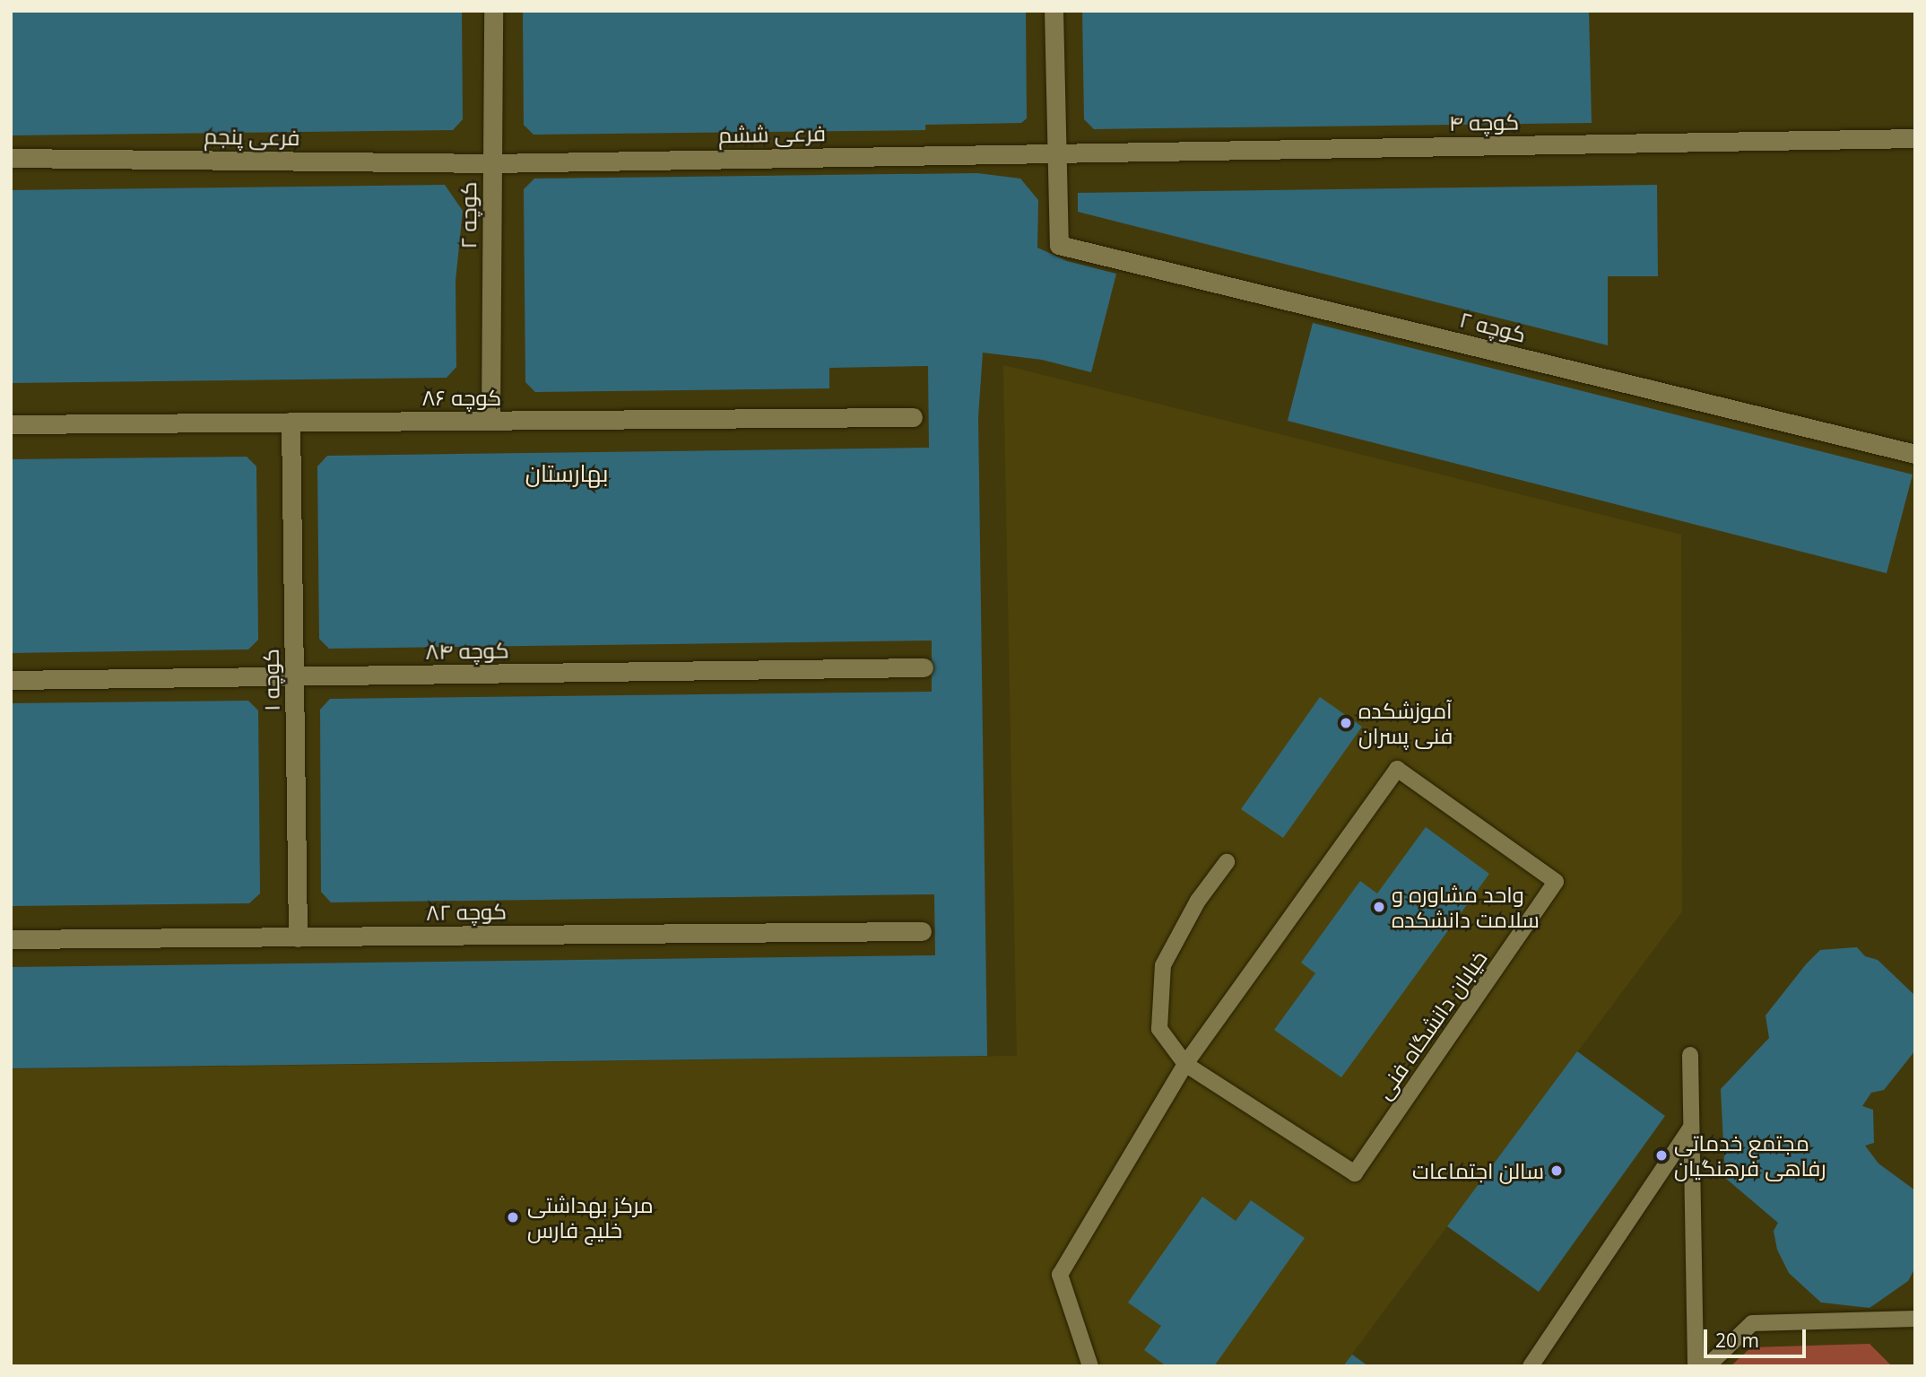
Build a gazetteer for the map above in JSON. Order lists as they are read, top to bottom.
{
  "streets": {
    "street": [
      "کوچه ۴",
      "فرعی ششم",
      "فرعی پنجم",
      "کوچه ۲",
      "کوچه ۸۶",
      "کوچه ۸۴",
      "کوچه ۱",
      "کوچه ۸۲"
    ],
    "lane": ["خیابان دانشگاه فنی"]
  },
  "crossings": [
    ["کوچه ۴", "فرعی ششم"],
    ["کوچه ۴", "کوچه ۲"],
    ["فرعی ششم", "فرعی پنجم"],
    ["فرعی ششم", "کوچه ۲"],
    ["فرعی پنجم", "کوچه ۲"],
    ["کوچه ۲", "کوچه ۸۶"],
    ["کوچه ۸۶", "کوچه ۱"],
    ["کوچه ۸۴", "کوچه ۱"],
    ["کوچه ۱", "کوچه ۸۲"]
  ],
  "districts": ["بهارستان"],
  "places": [
    "آموزشکده فنی پسران",
    "واحد مشاوره و سلامت دانشکده",
    "مجتمع خدماتی رفاهی فرهنگیان",
    "سالن اجتماعات",
    "مرکز بهداشتی خلیج فارس"
  ],
  "scale_bar": "20 m"
}
